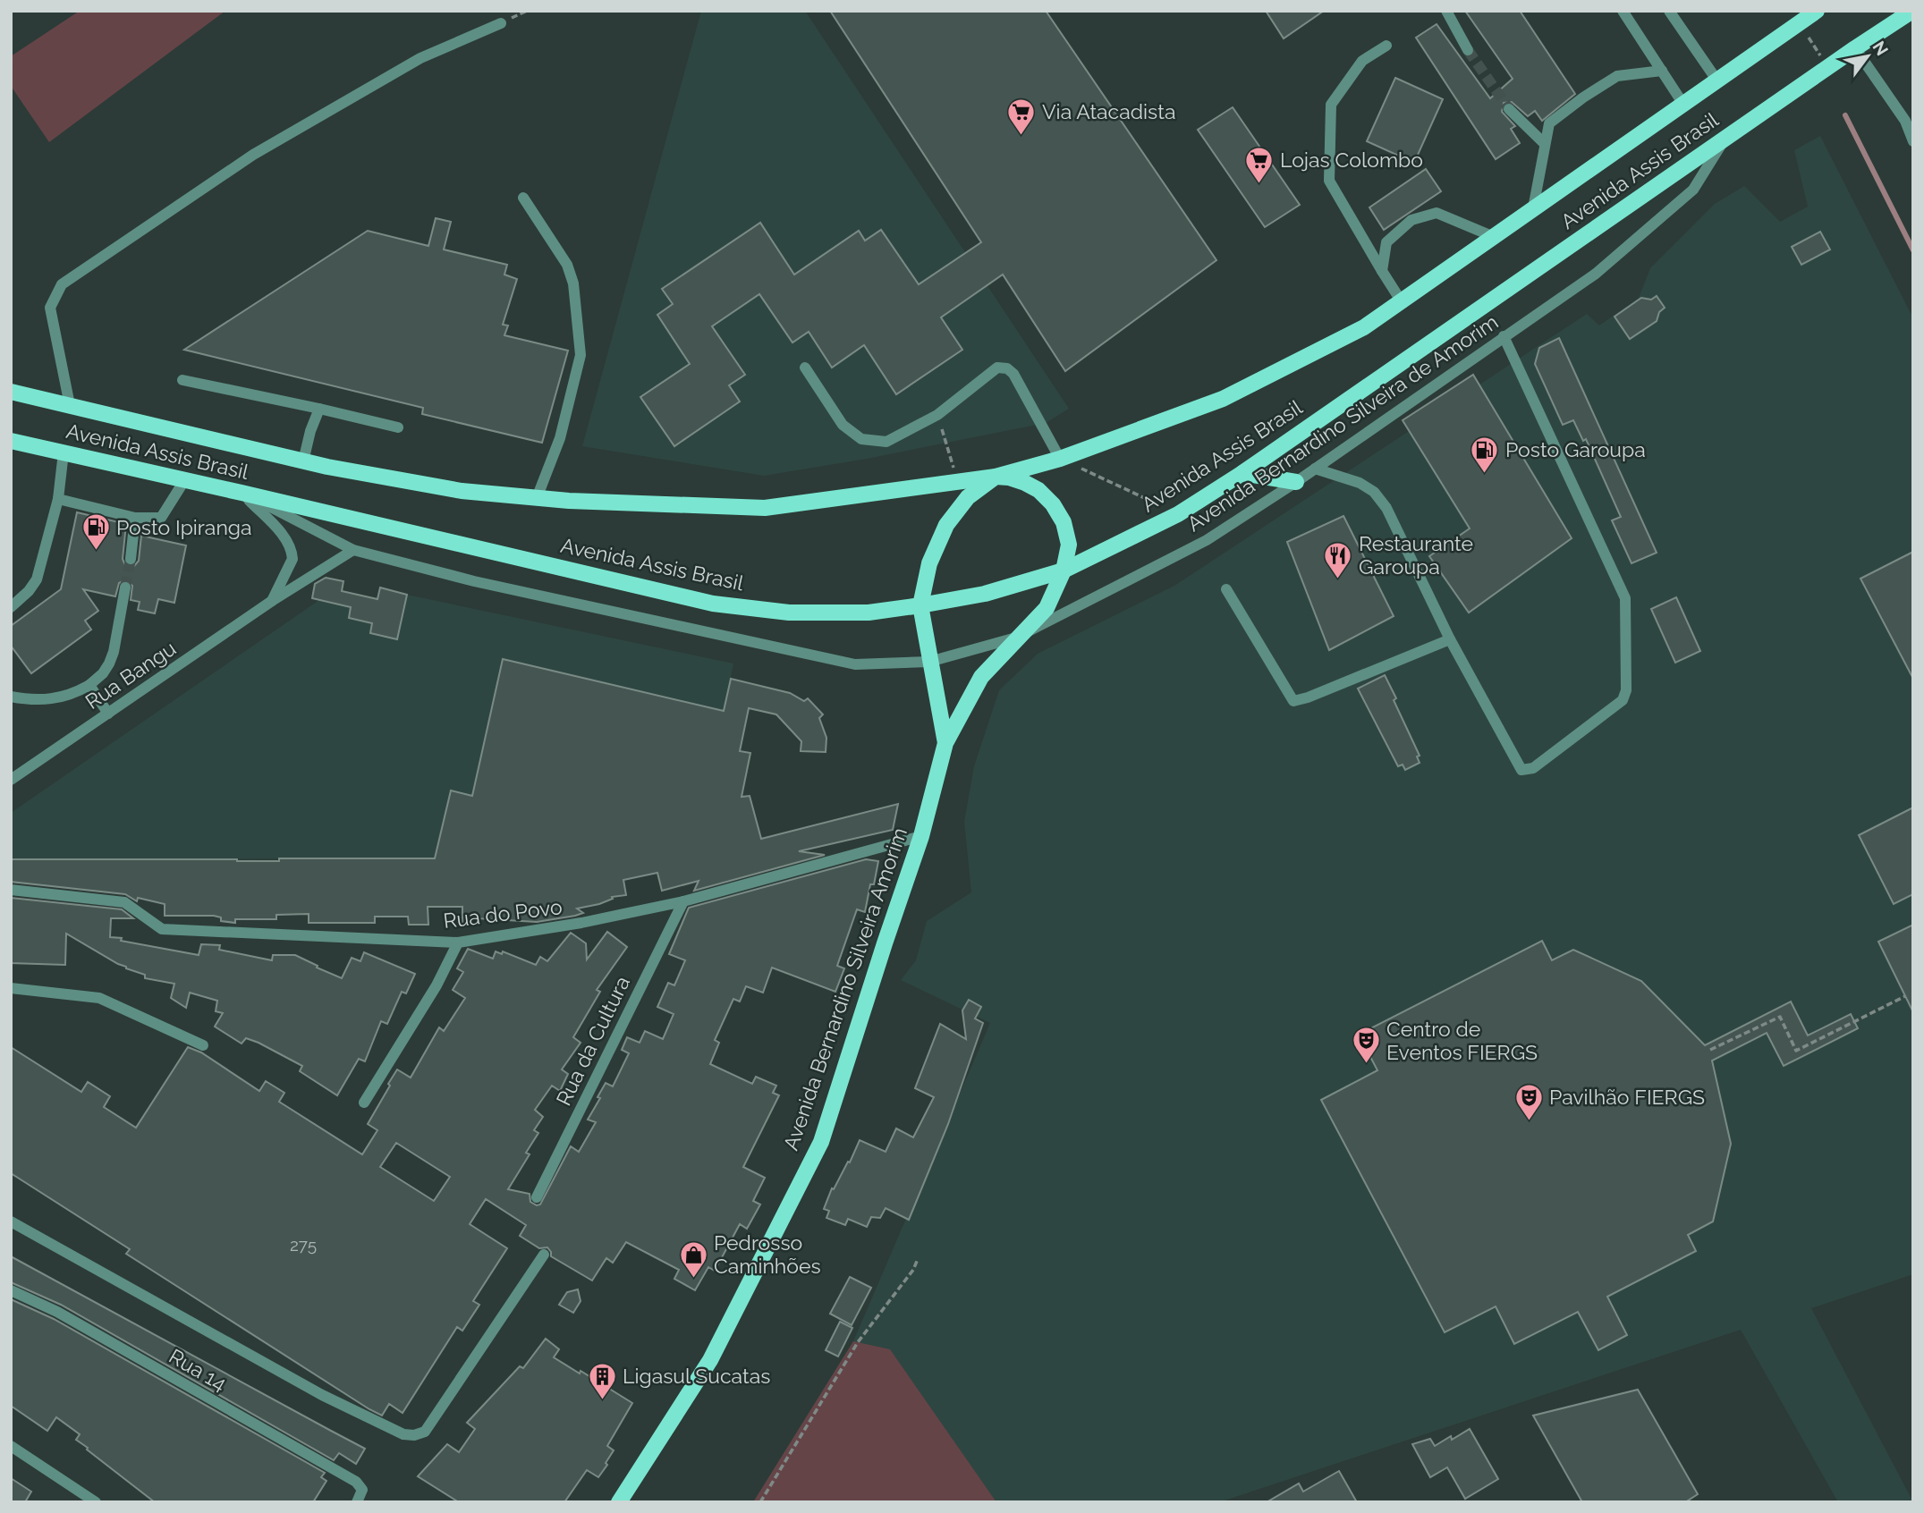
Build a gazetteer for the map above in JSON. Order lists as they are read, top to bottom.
{
  "streets": {
    "main road": ["Avenida Assis Brasil", "Avenida Bernardino Silveira Amorim"],
    "street": [
      "Avenida Bernardino Silveira de Amorim",
      "Rua Bangu",
      "Rua do Povo",
      "Rua da Cultura",
      "Rua 14"
    ]
  },
  "crossings": [
    ["Avenida Assis Brasil", "Avenida Bernardino Silveira de Amorim"],
    ["Avenida Assis Brasil", "Avenida Bernardino Silveira Amorim"],
    ["Avenida Bernardino Silveira de Amorim", "Rua Bangu"],
    ["Avenida Bernardino Silveira de Amorim", "Avenida Bernardino Silveira Amorim"],
    ["Rua do Povo", "Avenida Bernardino Silveira Amorim"],
    ["Rua do Povo", "Rua da Cultura"]
  ],
  "places": {
    "supermarket": ["Via Atacadista", "Lojas Colombo"],
    "fuel station": ["Posto Garoupa", "Posto Ipiranga"],
    "restaurant": ["Restaurante Garoupa"],
    "theatre": ["Centro de Eventos FIERGS", "Pavilhão FIERGS"],
    "shop": ["Pedrosso Caminhões"],
    "building": ["Ligasul Sucatas"]
  },
  "house_numbers": ["275"],
  "north": "top right"
}
